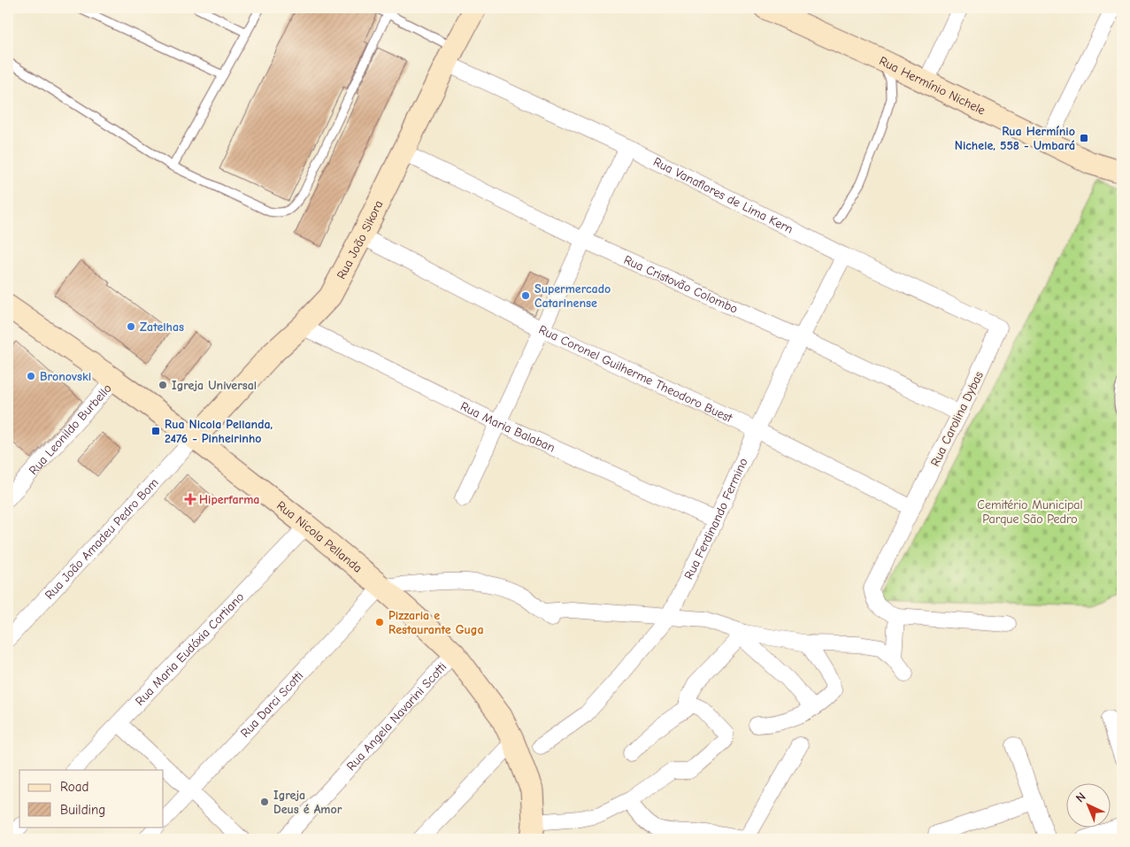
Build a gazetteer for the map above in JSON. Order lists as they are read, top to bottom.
{
  "streets": {
    "street": [
      "Rua Hermínio Nichele",
      "Rua Vanaflores de Lima Kern",
      "Rua João Sikora",
      "Rua Cristovão Colombo",
      "Rua Coronel Guilherme Theodoro Buest",
      "Rua Carolina Dybas",
      "Rua Maria Balaban",
      "Rua Leonildo Burbello",
      "Rua Ferdinando Fermino",
      "Rua Nicola Pellanda",
      "Rua João Amadeu Pedro Bom",
      "Rua Maria Eudóxia Cortiano",
      "Rua Darci Scotti",
      "Rua Angela Navarini Scotti"
    ]
  },
  "crossings": [
    ["Rua Vanaflores de Lima Kern", "Rua João Sikora"],
    ["Rua Vanaflores de Lima Kern", "Rua Carolina Dybas"],
    ["Rua Vanaflores de Lima Kern", "Rua Ferdinando Fermino"],
    ["Rua João Sikora", "Rua Cristovão Colombo"],
    ["Rua João Sikora", "Rua Coronel Guilherme Theodoro Buest"],
    ["Rua João Sikora", "Rua Maria Balaban"],
    ["Rua João Sikora", "Rua Nicola Pellanda"],
    ["Rua João Sikora", "Rua João Amadeu Pedro Bom"],
    ["Rua Cristovão Colombo", "Rua Carolina Dybas"],
    ["Rua Cristovão Colombo", "Rua Ferdinando Fermino"],
    ["Rua Coronel Guilherme Theodoro Buest", "Rua Carolina Dybas"],
    ["Rua Coronel Guilherme Theodoro Buest", "Rua Ferdinando Fermino"],
    ["Rua Maria Balaban", "Rua Ferdinando Fermino"],
    ["Rua Leonildo Burbello", "Rua Nicola Pellanda"],
    ["Rua Nicola Pellanda", "Rua João Amadeu Pedro Bom"],
    ["Rua Nicola Pellanda", "Rua Maria Eudóxia Cortiano"],
    ["Rua Nicola Pellanda", "Rua Darci Scotti"],
    ["Rua Nicola Pellanda", "Rua Angela Navarini Scotti"]
  ],
  "parks": ["Cemitério Municipal Parque São Pedro"],
  "places": {
    "transit": ["Rua Hermínio Nichele, 558 - Umbará", "Rua Nicola Pellanda, 2476 - Pinheirinho"],
    "other": [
      "Supermercado Catarinense",
      "Zatelhas",
      "Bronovski",
      "Igreja Universal",
      "Pizzaria e Restaurante Guga",
      "Igreja Deus é Amor"
    ],
    "health": ["Hiperfarma"]
  },
  "legend": ["Road", "Building"],
  "north": "top left"
}
